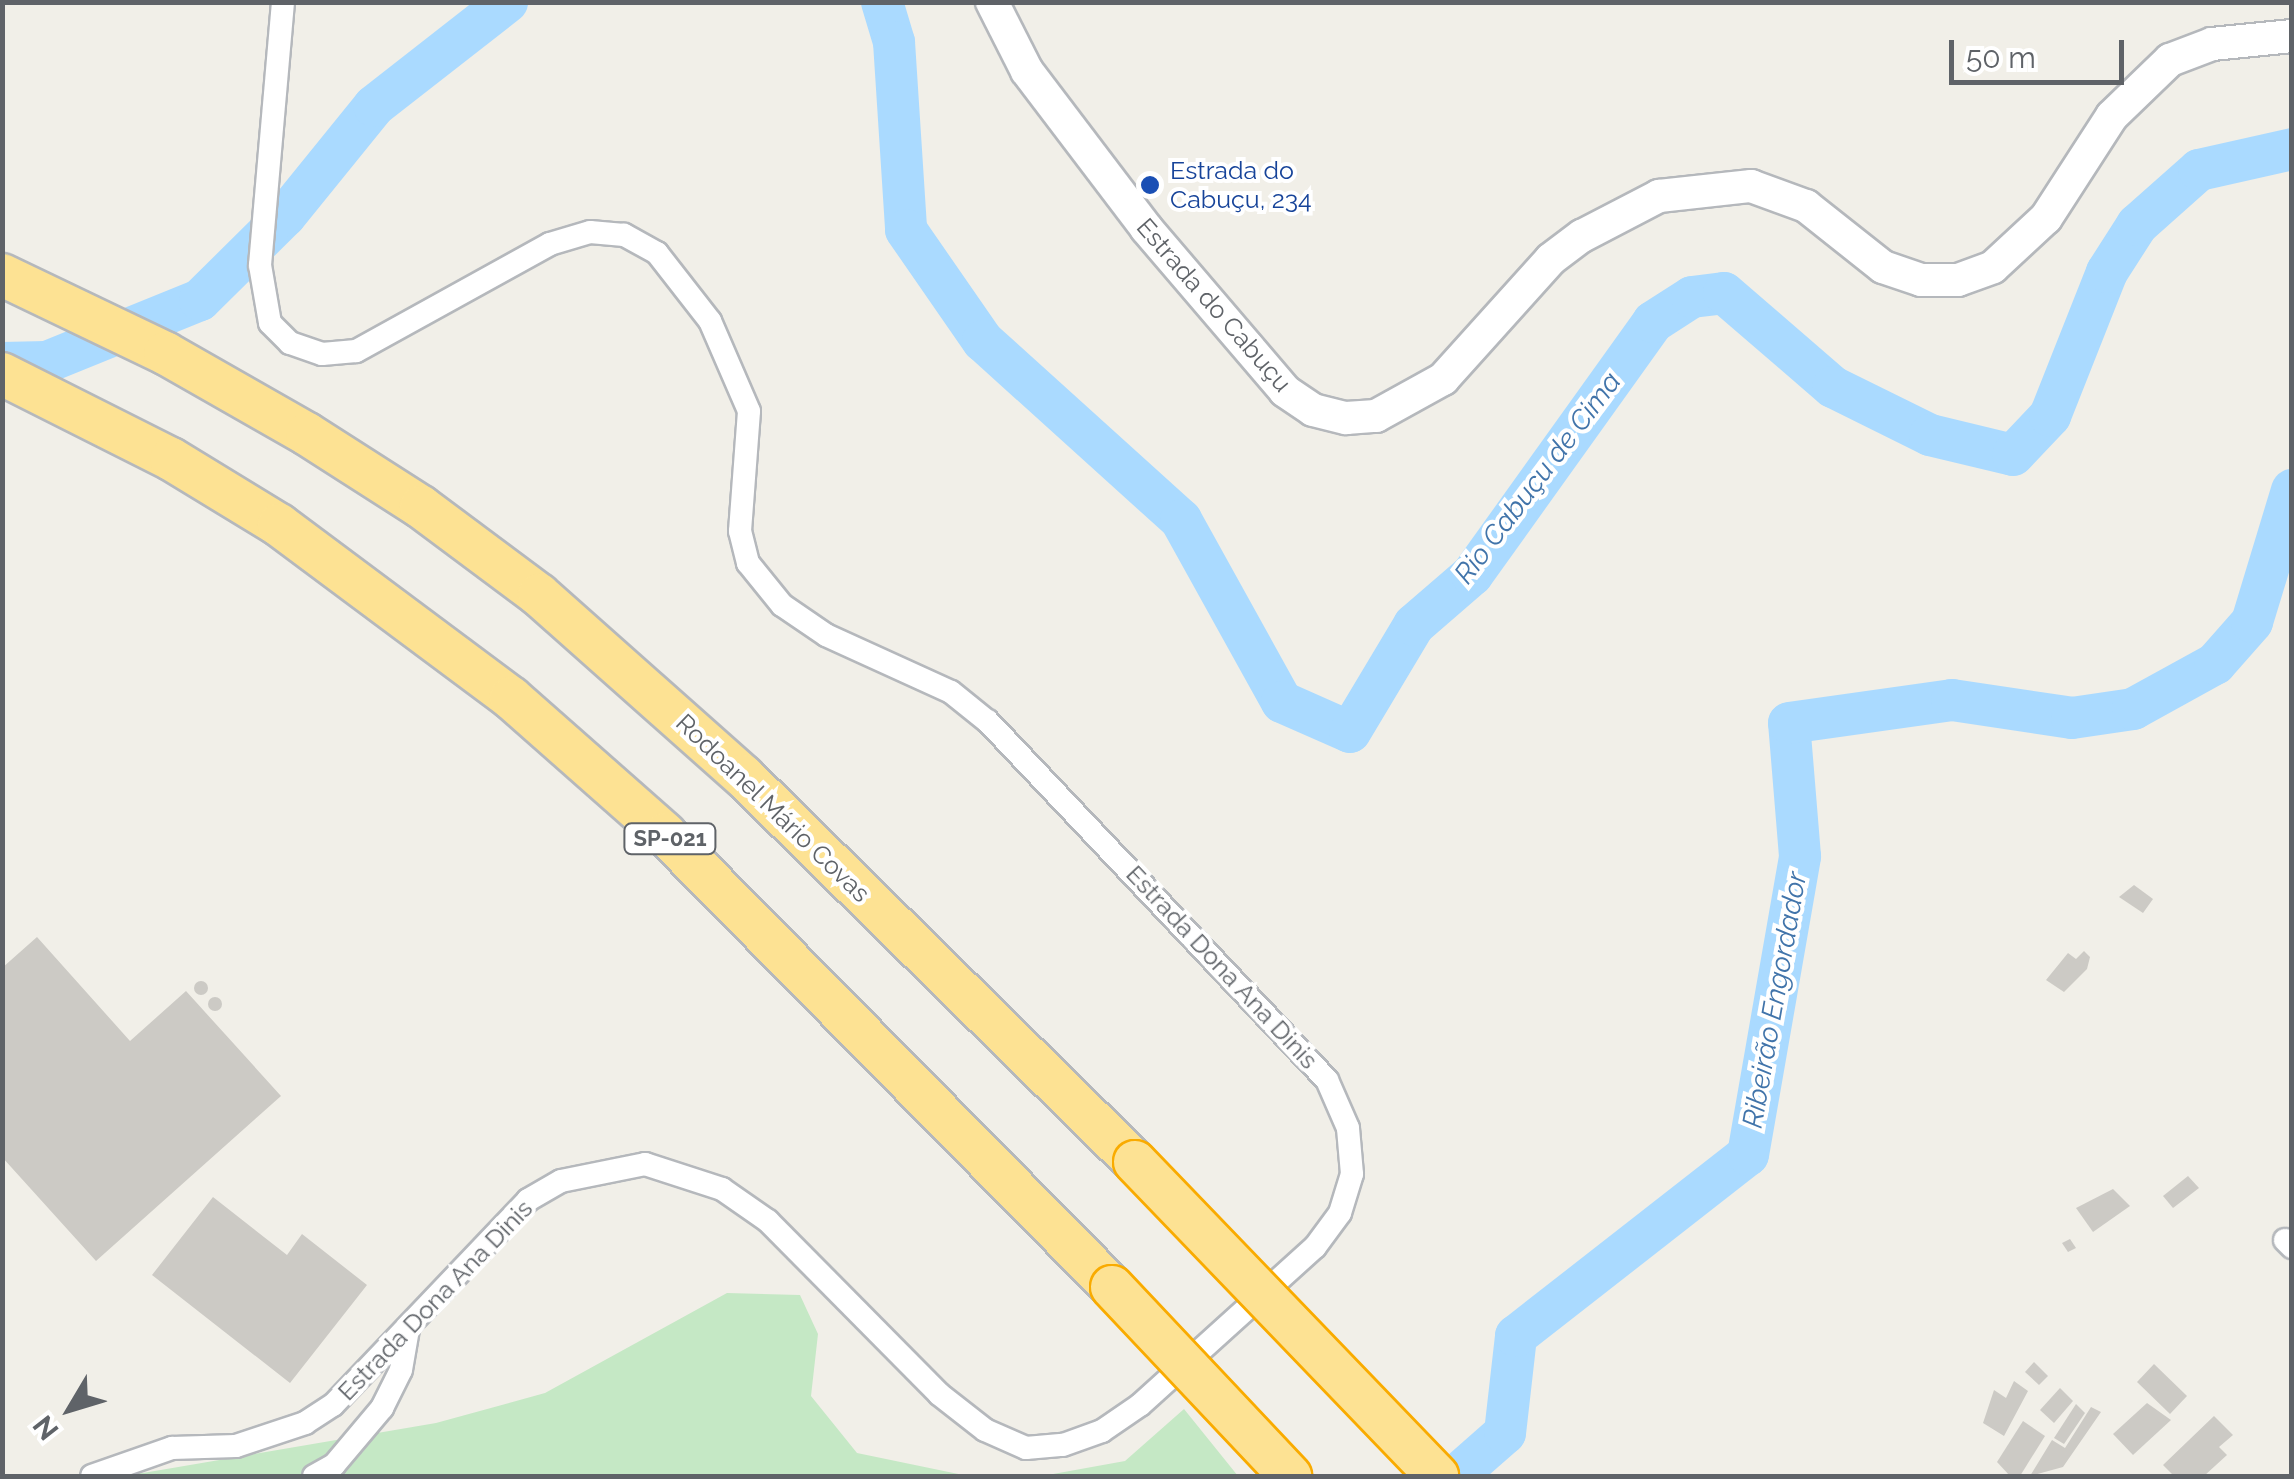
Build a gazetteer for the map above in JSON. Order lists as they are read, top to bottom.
{
  "streets": {
    "highway": ["Rodoanel Mário Covas", "SP-021"],
    "main road": ["Estrada do Cabuçu"],
    "street": ["Estrada Dona Ana Dinis"]
  },
  "water": ["Rio Cabuçu de Cima", "Ribeirão Engordador"],
  "places": ["Estrada do Cabuçu, 234"],
  "scale_bar": "50 m",
  "north": "bottom left"
}
